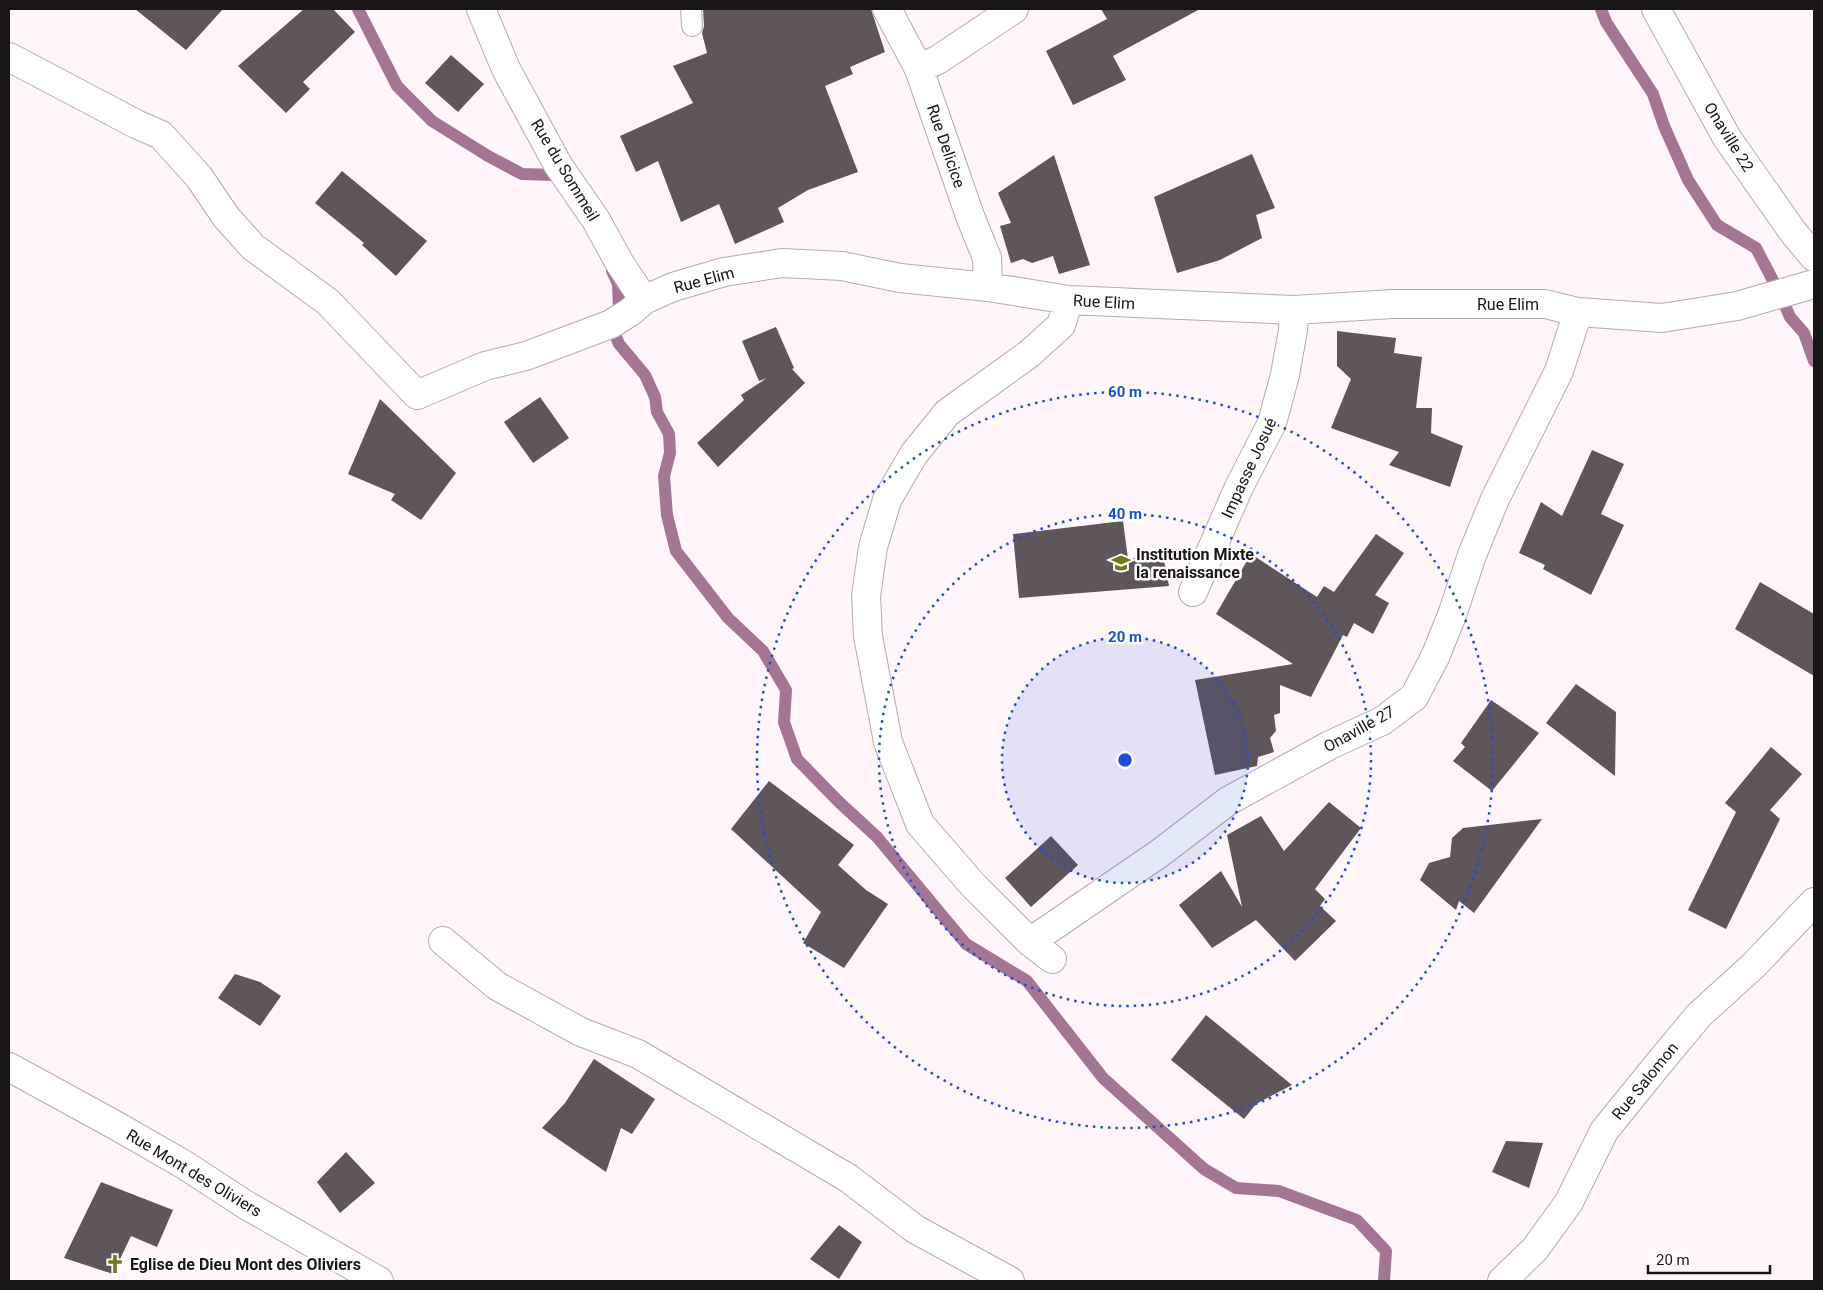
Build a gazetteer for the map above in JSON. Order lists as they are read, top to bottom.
{
  "streets": {
    "street": [
      "Onaville 22",
      "Rue Delicice",
      "Rue du Sommeil",
      "Rue Elim",
      "Impasse Josué",
      "Onaville 27",
      "Rue Salomon",
      "Rue Mont des Oliviers"
    ]
  },
  "crossings": [
    ["Rue Delicice", "Rue Elim"],
    ["Rue du Sommeil", "Rue Elim"],
    ["Rue Elim", "Impasse Josué"],
    ["Rue Elim", "Onaville 27"]
  ],
  "places": {
    "school or university": ["Institution Mixte la renaissance"],
    "church": ["Eglise de Dieu Mont des Oliviers"]
  },
  "scale_bar": "20 m",
  "rings": ["60 m", "40 m", "20 m"]
}
